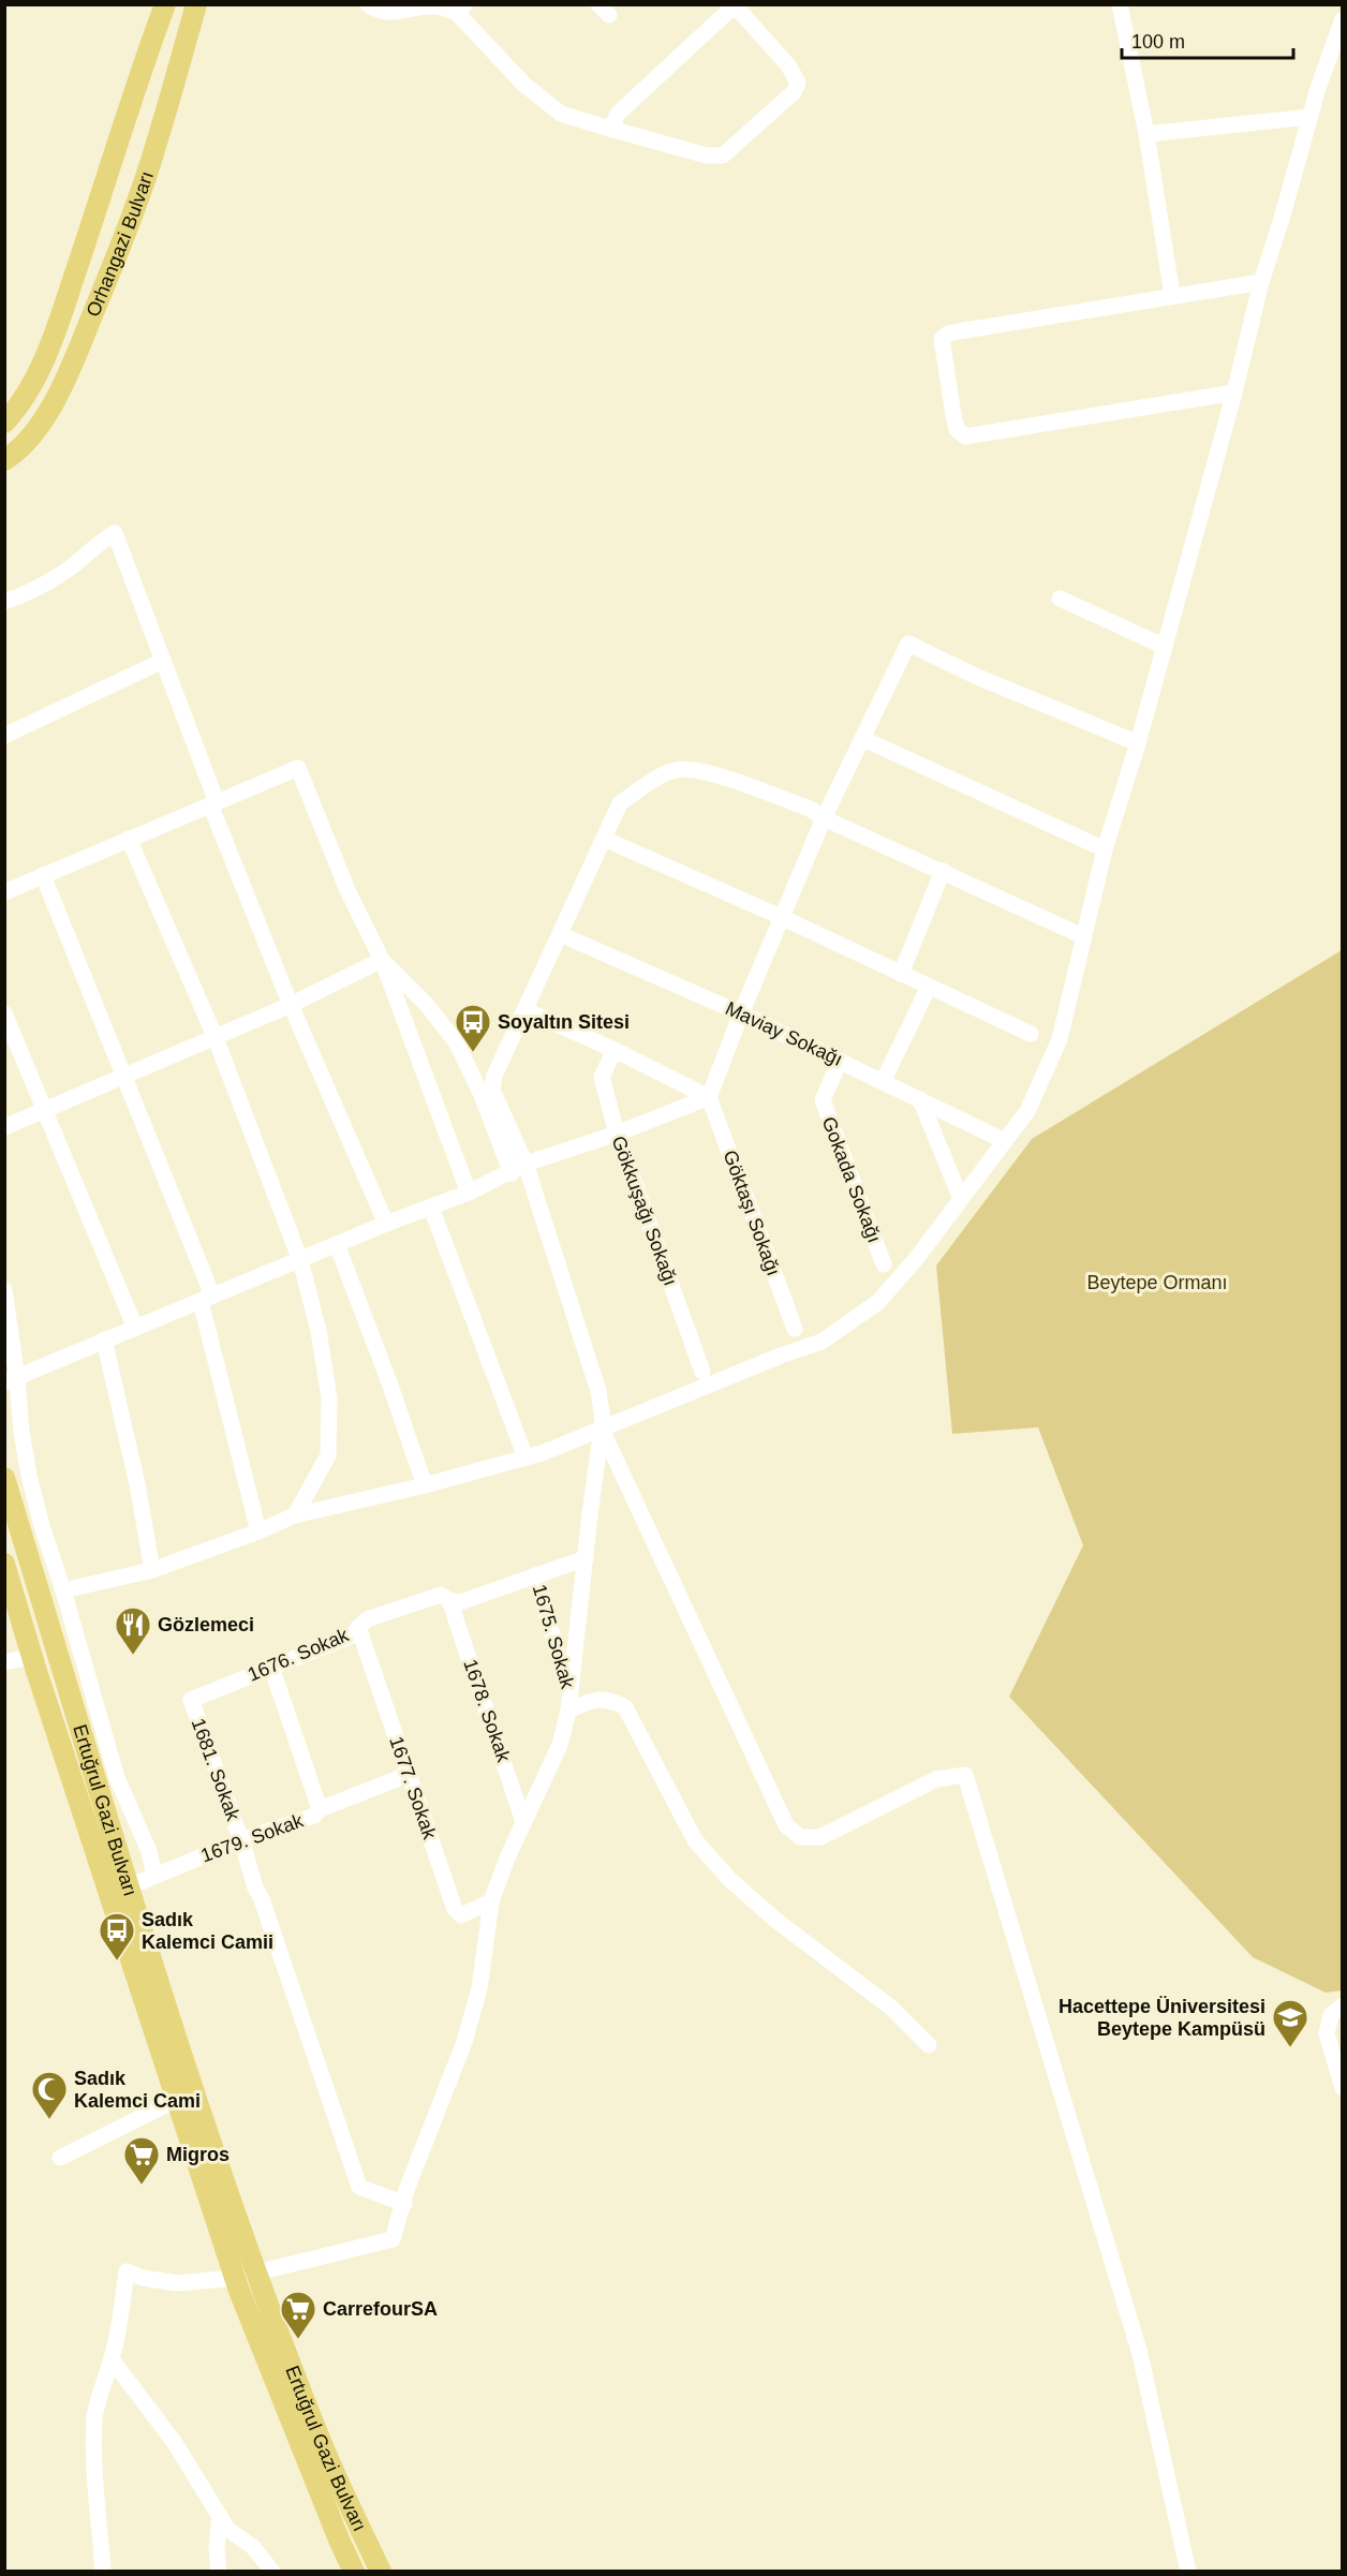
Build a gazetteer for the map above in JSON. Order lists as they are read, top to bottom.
{
  "streets": {
    "main road": ["Orhangazi Bulvarı", "Ertuğrul Gazi Bulvarı"],
    "street": [
      "Maviay Sokağı",
      "Gokada Sokağı",
      "Gökkuşağı Sokağı",
      "Göktaşı Sokağı",
      "1675. Sokak",
      "1676. Sokak",
      "1678. Sokak",
      "1681. Sokak",
      "1677. Sokak",
      "1679. Sokak"
    ]
  },
  "crossings": [
    ["Maviay Sokağı", "Gokada Sokağı"],
    ["1675. Sokak", "1676. Sokak"],
    ["1676. Sokak", "1678. Sokak"],
    ["1676. Sokak", "1681. Sokak"],
    ["1676. Sokak", "1677. Sokak"],
    ["1681. Sokak", "1679. Sokak"],
    ["1677. Sokak", "1679. Sokak"],
    ["Ertuğrul Gazi Bulvarı", "1679. Sokak"]
  ],
  "parks": ["Beytepe Ormanı"],
  "places": {
    "bus stop": ["Soyaltın Sitesi", "Sadık Kalemci Camii"],
    "restaurant": ["Gözlemeci"],
    "school or university": ["Hacettepe Üniversitesi Beytepe Kampüsü"],
    "mosque": ["Sadık Kalemci Cami"],
    "supermarket": ["Migros", "CarrefourSA"]
  },
  "scale_bar": "100 m"
}
